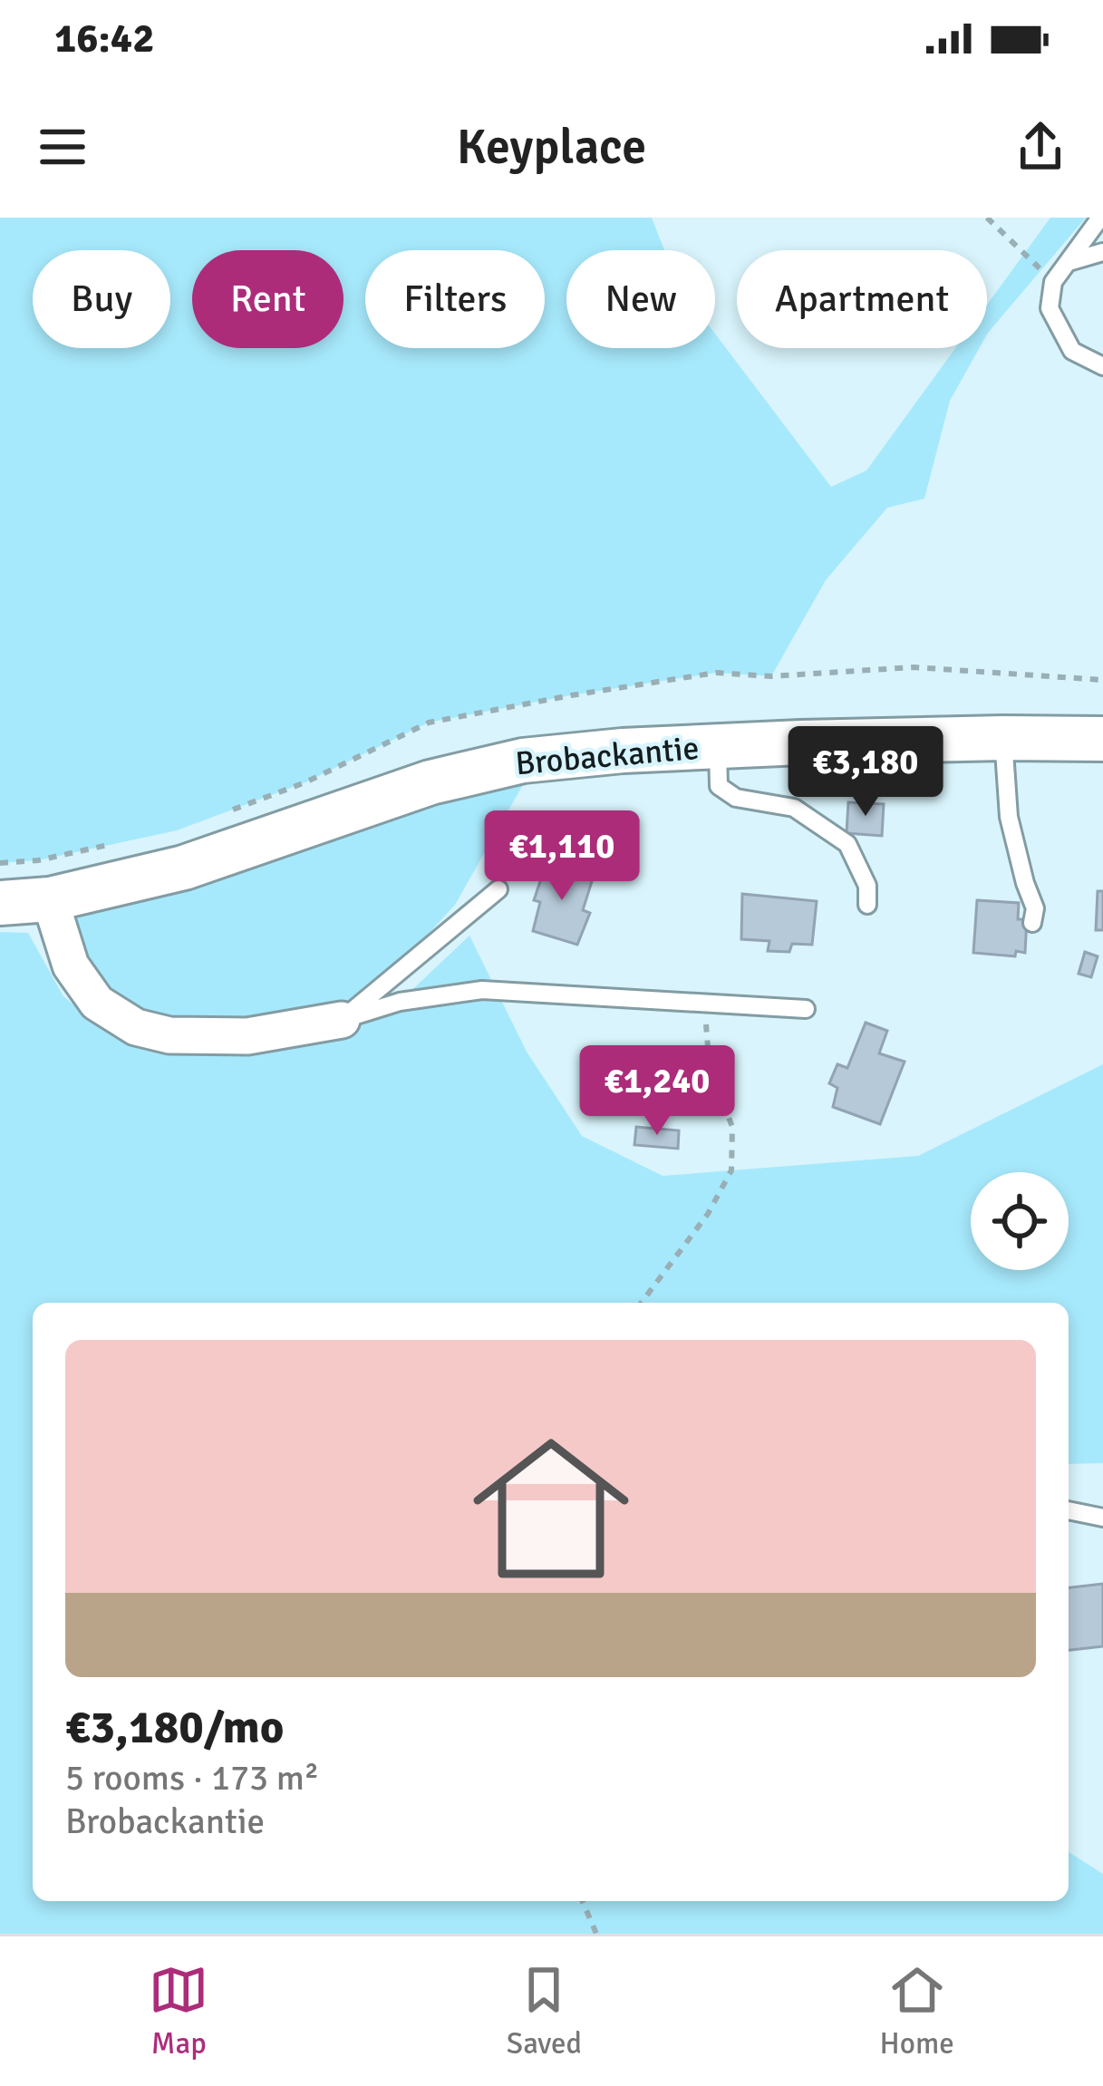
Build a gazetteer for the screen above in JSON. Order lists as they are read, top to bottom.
{
  "streets": {
    "street": ["Brobackantie"]
  },
  "page": {
    "status": "16:42",
    "header": "Keyplace",
    "chip": [
      "Buy",
      "Rent",
      "Filters",
      "New",
      "Apartment"
    ],
    "price": ["€3,180", "€1,110", "€1,240"],
    "list": [
      {
        "name": "€3,180/mo",
        "note": "5 rooms · 173 m² · Brobackantie"
      }
    ],
    "tabs": ["Map", "Saved", "Home"]
  }
}
